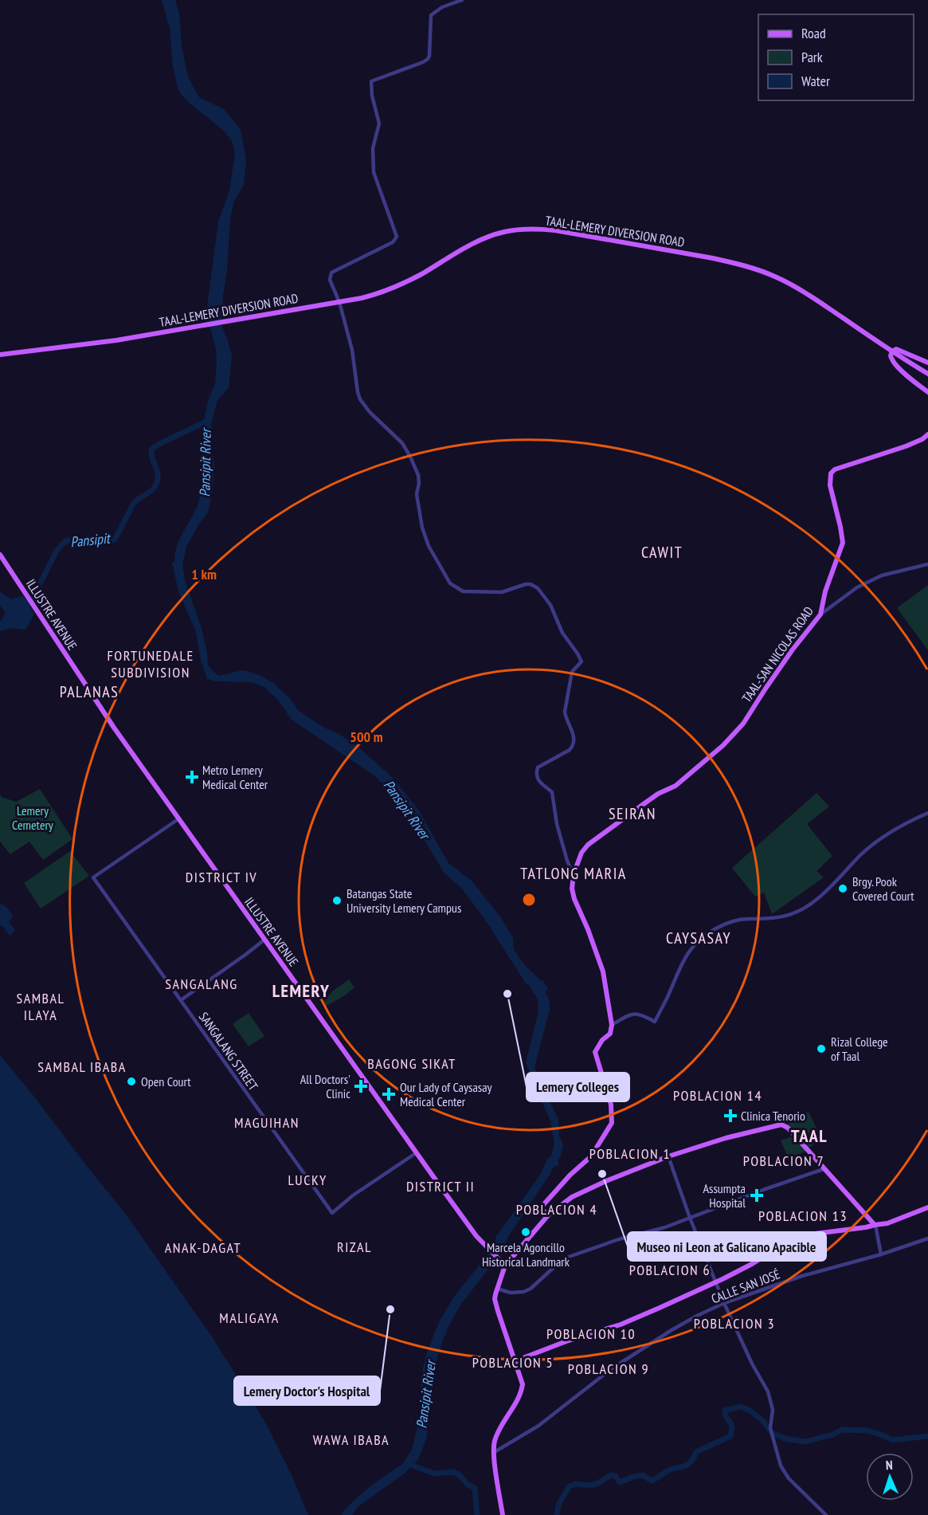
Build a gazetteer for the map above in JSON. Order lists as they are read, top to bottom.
{
  "streets": {
    "main road": ["TAAL-LEMERY DIVERSION ROAD", "ILLUSTRE AVENUE", "TAAL-SAN NICOLAS ROAD"],
    "street": ["SANGALANG STREET", "CALLE SAN JOSÉ"]
  },
  "crossings": [
    ["ILLUSTRE AVENUE", "SANGALANG STREET"]
  ],
  "districts": [
    "CAWIT",
    "FORTUNEDALE SUBDIVISION",
    "PALANAS",
    "SEIRAN",
    "TATLONG MARIA",
    "DISTRICT IV",
    "CAYSASAY",
    "SANGALANG",
    "LEMERY",
    "SAMBAL ILAYA",
    "BAGONG SIKAT",
    "SAMBAL IBABA",
    "POBLACION 14",
    "MAGUIHAN",
    "TAAL",
    "POBLACION 1",
    "POBLACION 7",
    "LUCKY",
    "DISTRICT II",
    "POBLACION 4",
    "POBLACION 13",
    "RIZAL",
    "ANAK-DAGAT",
    "POBLACION 6",
    "MALIGAYA",
    "POBLACION 3",
    "POBLACION 10",
    "POBLACION 5",
    "POBLACION 9",
    "WAWA IBABA"
  ],
  "water": ["Pansipit River", "Pansipit"],
  "parks": ["Lemery Cemetery"],
  "places": {
    "health": [
      "Metro Lemery Medical Center",
      "All Doctors' Clinic",
      "Our Lady of Caysasay Medical Center",
      "Clinica Tenorio",
      "Assumpta Hospital"
    ],
    "other": [
      "Brgy. Pook Covered Court",
      "Batangas State University Lemery Campus",
      "Lemery Colleges",
      "Rizal College of Taal",
      "Open Court",
      "Museo ni Leon at Galicano Apacible",
      "Marcela Agoncillo Historical Landmark",
      "Lemery Doctor's Hospital"
    ]
  },
  "legend": ["Road", "Park", "Water"],
  "north": "top",
  "rings": ["1 km", "500 m"]
}
